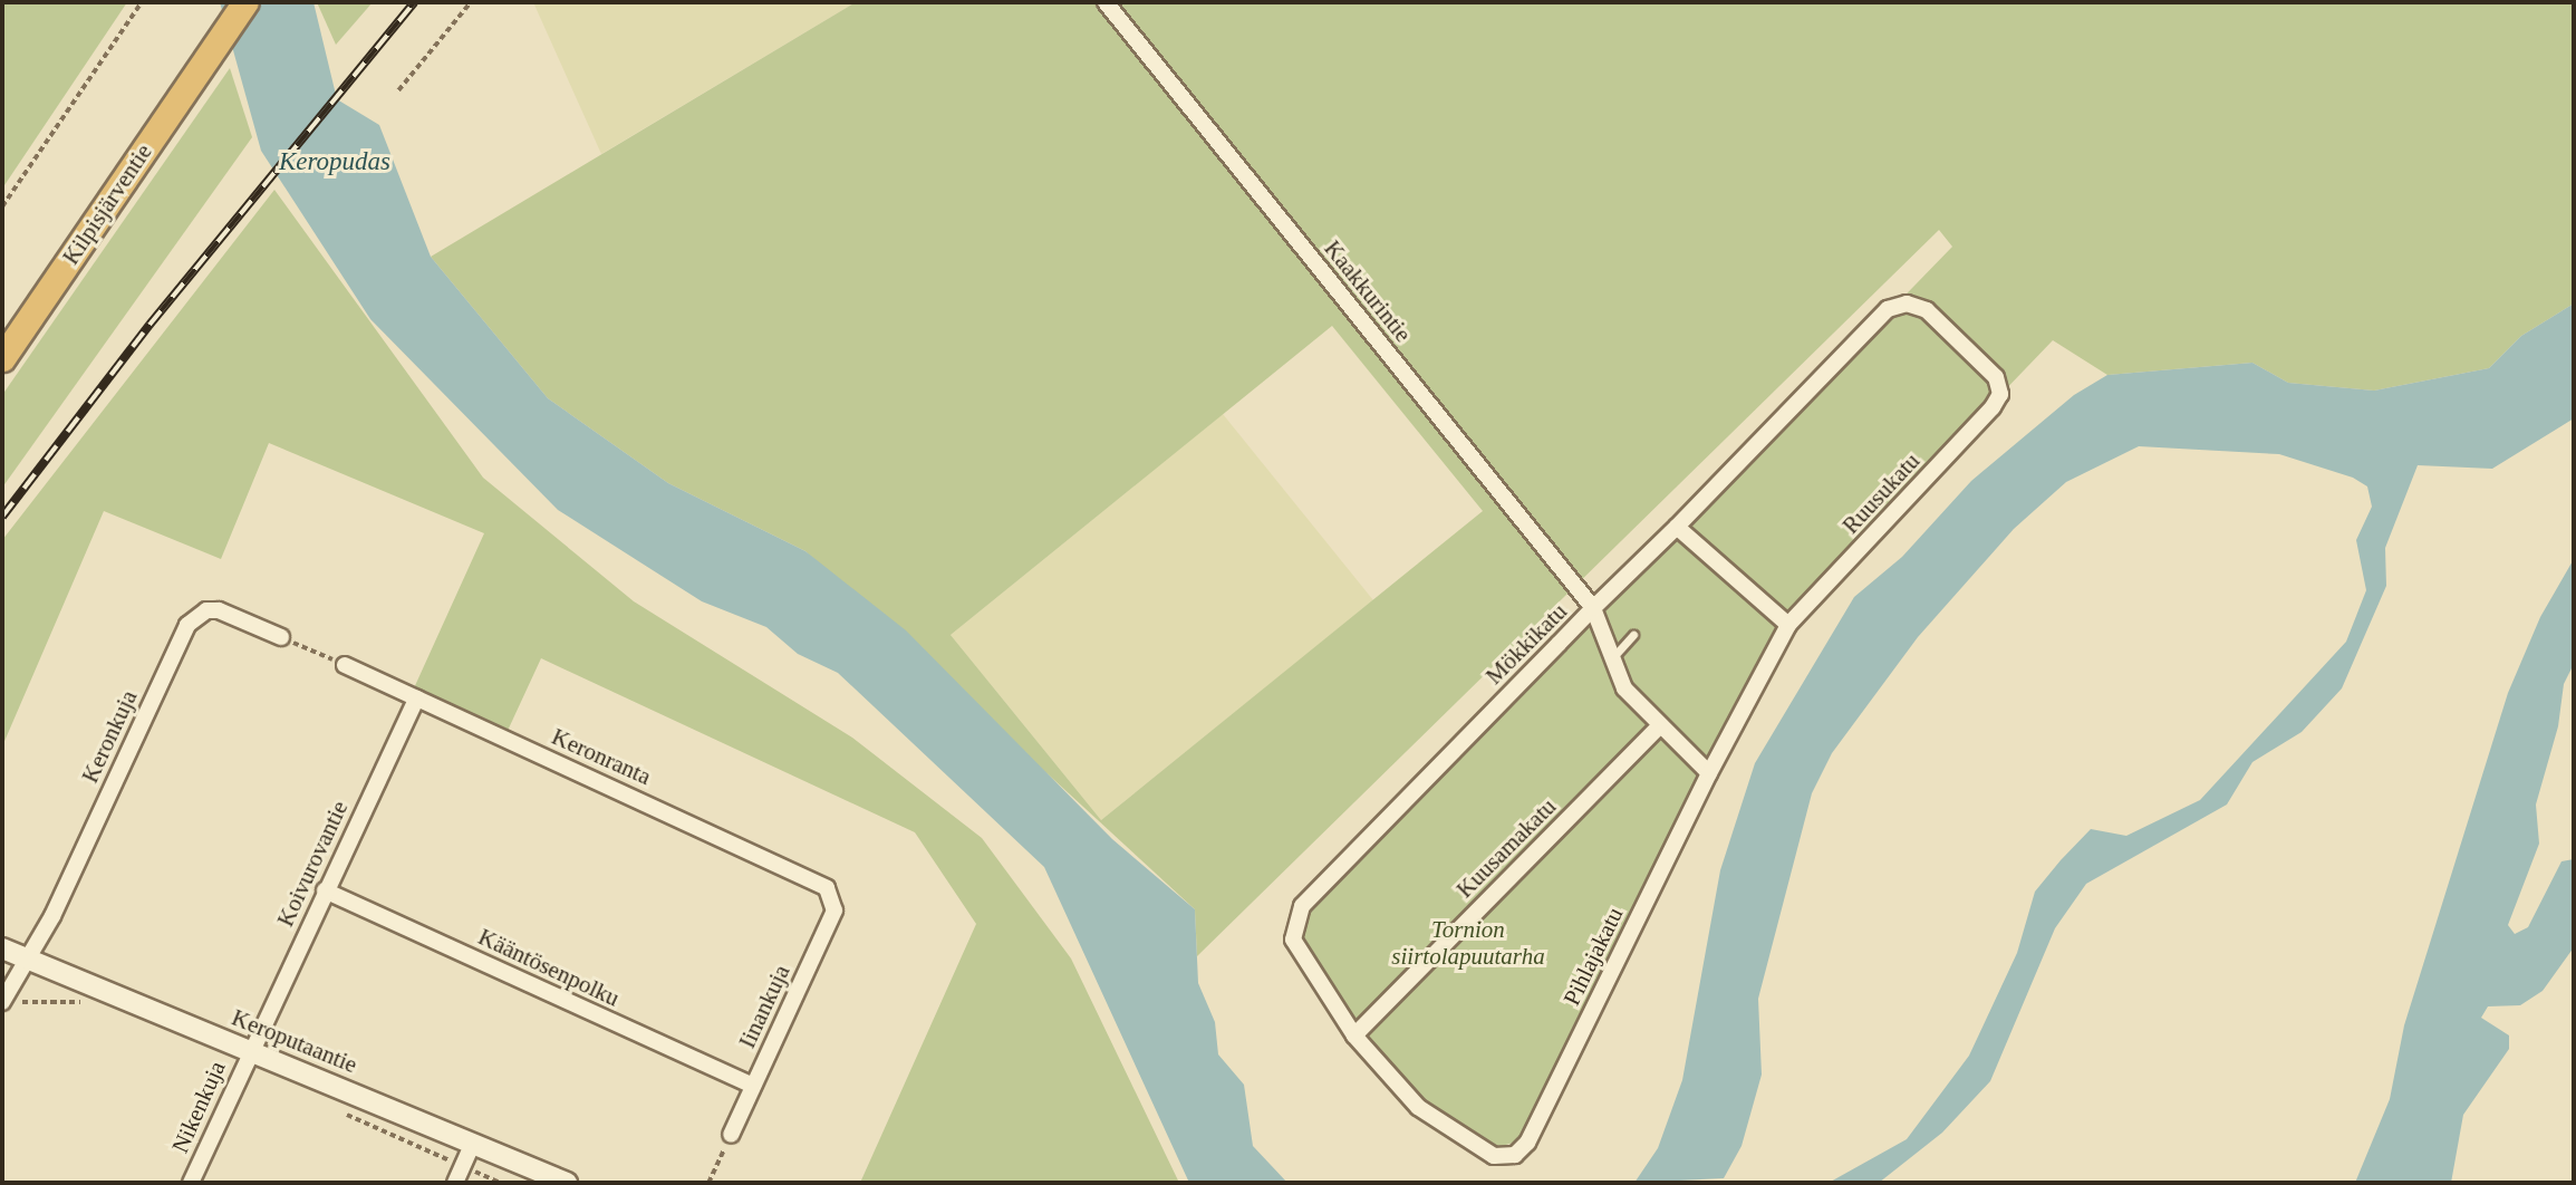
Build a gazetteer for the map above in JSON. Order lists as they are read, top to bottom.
{
  "streets": {
    "highway": ["Kilpisjärventie"],
    "street": [
      "Kaakkurintie",
      "Ruusukatu",
      "Mökkikatu",
      "Keronkuja",
      "Keronranta",
      "Kuusamakatu",
      "Koivurovantie",
      "Pihlajakatu",
      "Kääntösenpolku",
      "Iinankuja",
      "Keroputaantie",
      "Nikenkuja"
    ]
  },
  "crossings": [
    ["Kaakkurintie", "Mökkikatu"],
    ["Ruusukatu", "Mökkikatu"],
    ["Mökkikatu", "Kuusamakatu"],
    ["Mökkikatu", "Pihlajakatu"],
    ["Keronkuja", "Keroputaantie"],
    ["Keronranta", "Koivurovantie"],
    ["Keronranta", "Iinankuja"],
    ["Kuusamakatu", "Pihlajakatu"],
    ["Koivurovantie", "Kääntösenpolku"],
    ["Koivurovantie", "Keroputaantie"],
    ["Koivurovantie", "Nikenkuja"],
    ["Kääntösenpolku", "Iinankuja"],
    ["Keroputaantie", "Nikenkuja"]
  ],
  "water": ["Keropudas"],
  "parks": ["Tornion siirtolapuutarha"]
}
